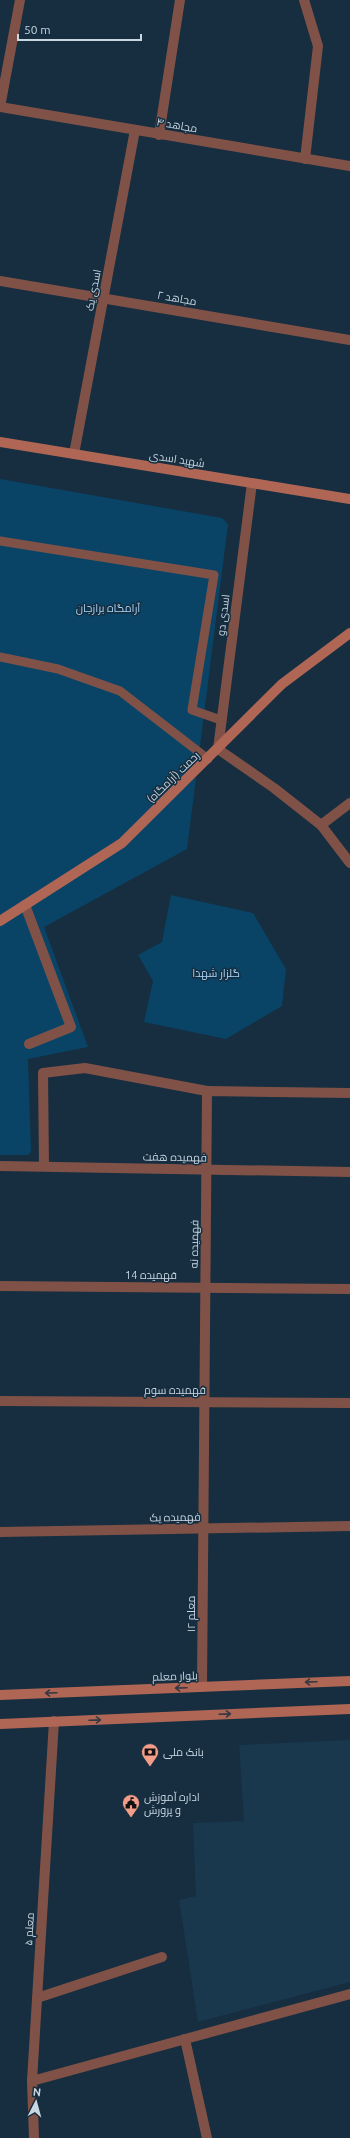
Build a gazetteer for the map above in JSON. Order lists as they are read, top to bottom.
{
  "streets": {
    "street": [
      "مجاهد ۴",
      "اسدی یک",
      "مجاهد ۲",
      "شهید اسدی",
      "اسدی دو",
      "رحمت (آرامگاه)",
      "فهمیده هفت",
      "فهمیده نه",
      "فهمیده 14",
      "فهمیده سوم",
      "فهمیده یک",
      "معلم ۱۲",
      "بلوار معلم",
      "معلم ۵"
    ]
  },
  "crossings": [
    ["مجاهد ۴", "اسدی یک"],
    ["اسدی یک", "مجاهد ۲"],
    ["اسدی یک", "شهید اسدی"],
    ["شهید اسدی", "اسدی دو"],
    ["اسدی دو", "رحمت (آرامگاه)"],
    ["فهمیده هفت", "فهمیده نه"],
    ["فهمیده نه", "فهمیده 14"],
    ["فهمیده نه", "فهمیده سوم"],
    ["فهمیده نه", "فهمیده یک"],
    ["فهمیده نه", "معلم ۱۲"],
    ["معلم ۱۲", "بلوار معلم"]
  ],
  "parks": ["آرامگاه برازجان", "گلزار شهدا"],
  "places": {
    "bank": ["بانک ملی"],
    "public building": ["اداره آموزش و پرورش"]
  },
  "scale_bar": "50 m",
  "north": "top"
}
